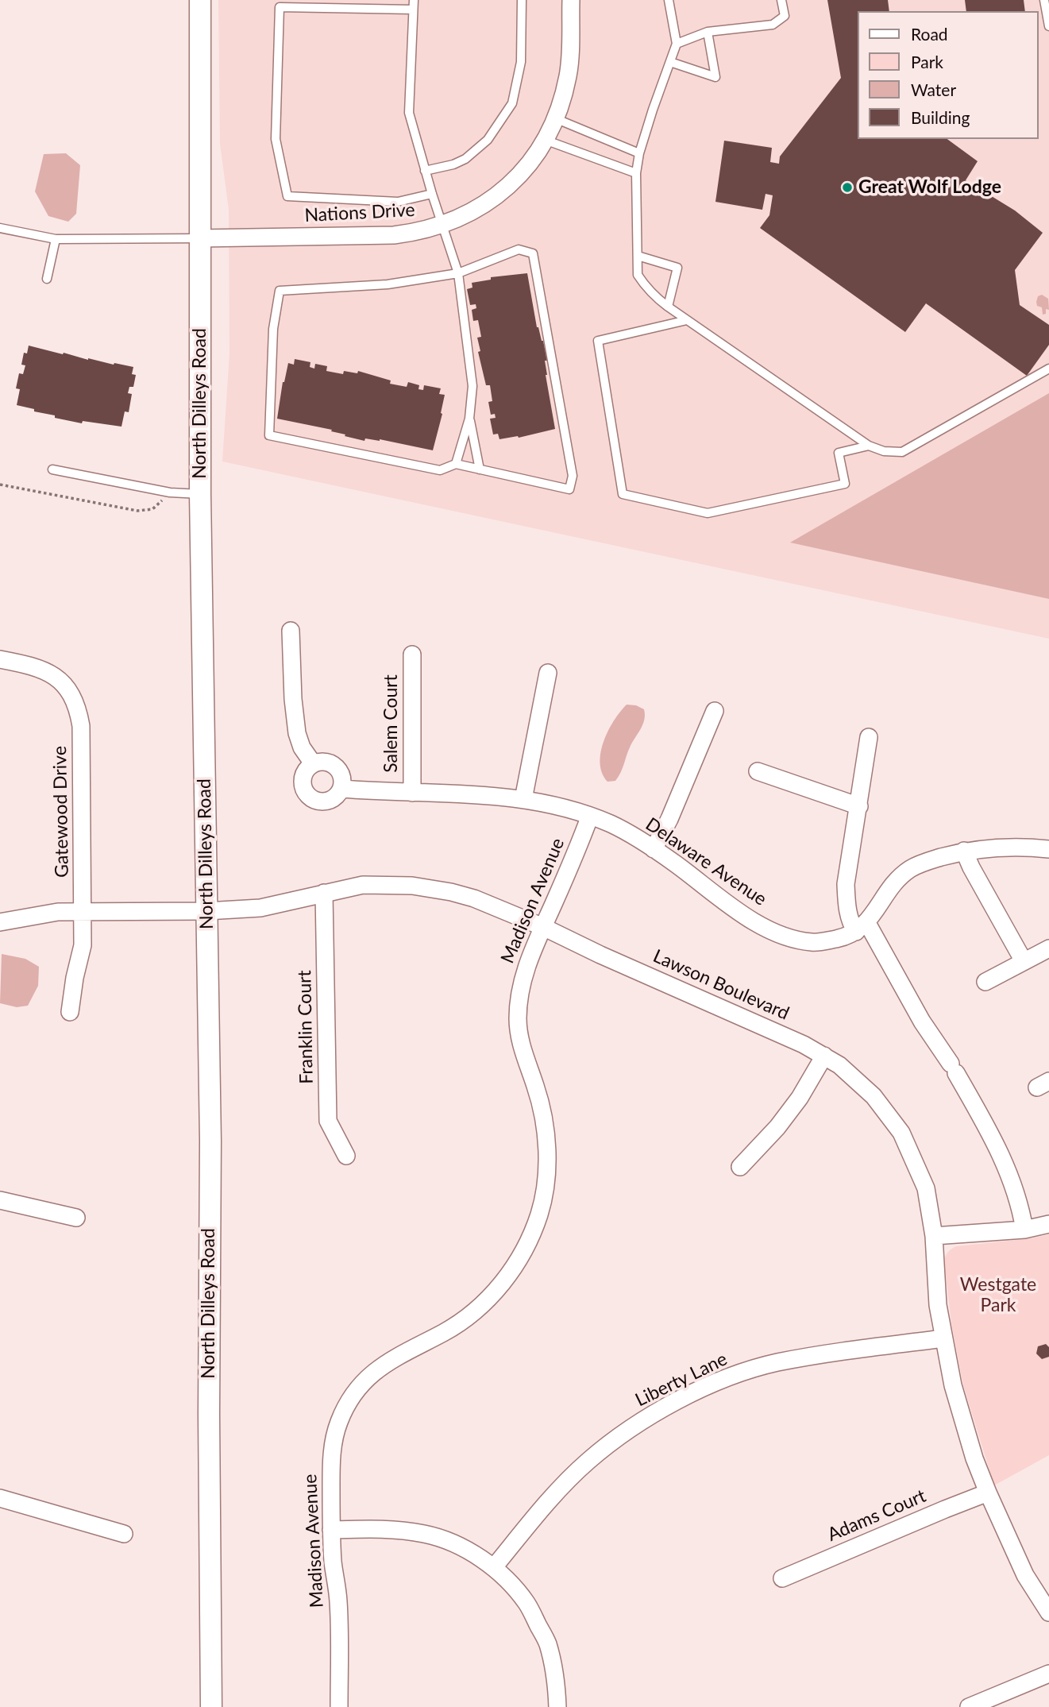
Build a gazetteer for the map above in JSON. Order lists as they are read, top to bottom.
{
  "streets": {
    "street": [
      "Nations Drive",
      "North Dilleys Road",
      "Salem Court",
      "Gatewood Drive",
      "Delaware Avenue",
      "Madison Avenue",
      "Lawson Boulevard",
      "Franklin Court",
      "Liberty Lane",
      "Adams Court"
    ]
  },
  "crossings": [
    ["Nations Drive", "North Dilleys Road"],
    ["North Dilleys Road", "Lawson Boulevard"],
    ["Salem Court", "Delaware Avenue"],
    ["Gatewood Drive", "Lawson Boulevard"],
    ["Delaware Avenue", "Madison Avenue"],
    ["Madison Avenue", "Lawson Boulevard"],
    ["Lawson Boulevard", "Franklin Court"],
    ["Lawson Boulevard", "Liberty Lane"],
    ["Lawson Boulevard", "Adams Court"]
  ],
  "parks": ["Westgate Park"],
  "places": ["Great Wolf Lodge"],
  "legend": [
    "Road",
    "Park",
    "Water",
    "Building"
  ]
}
